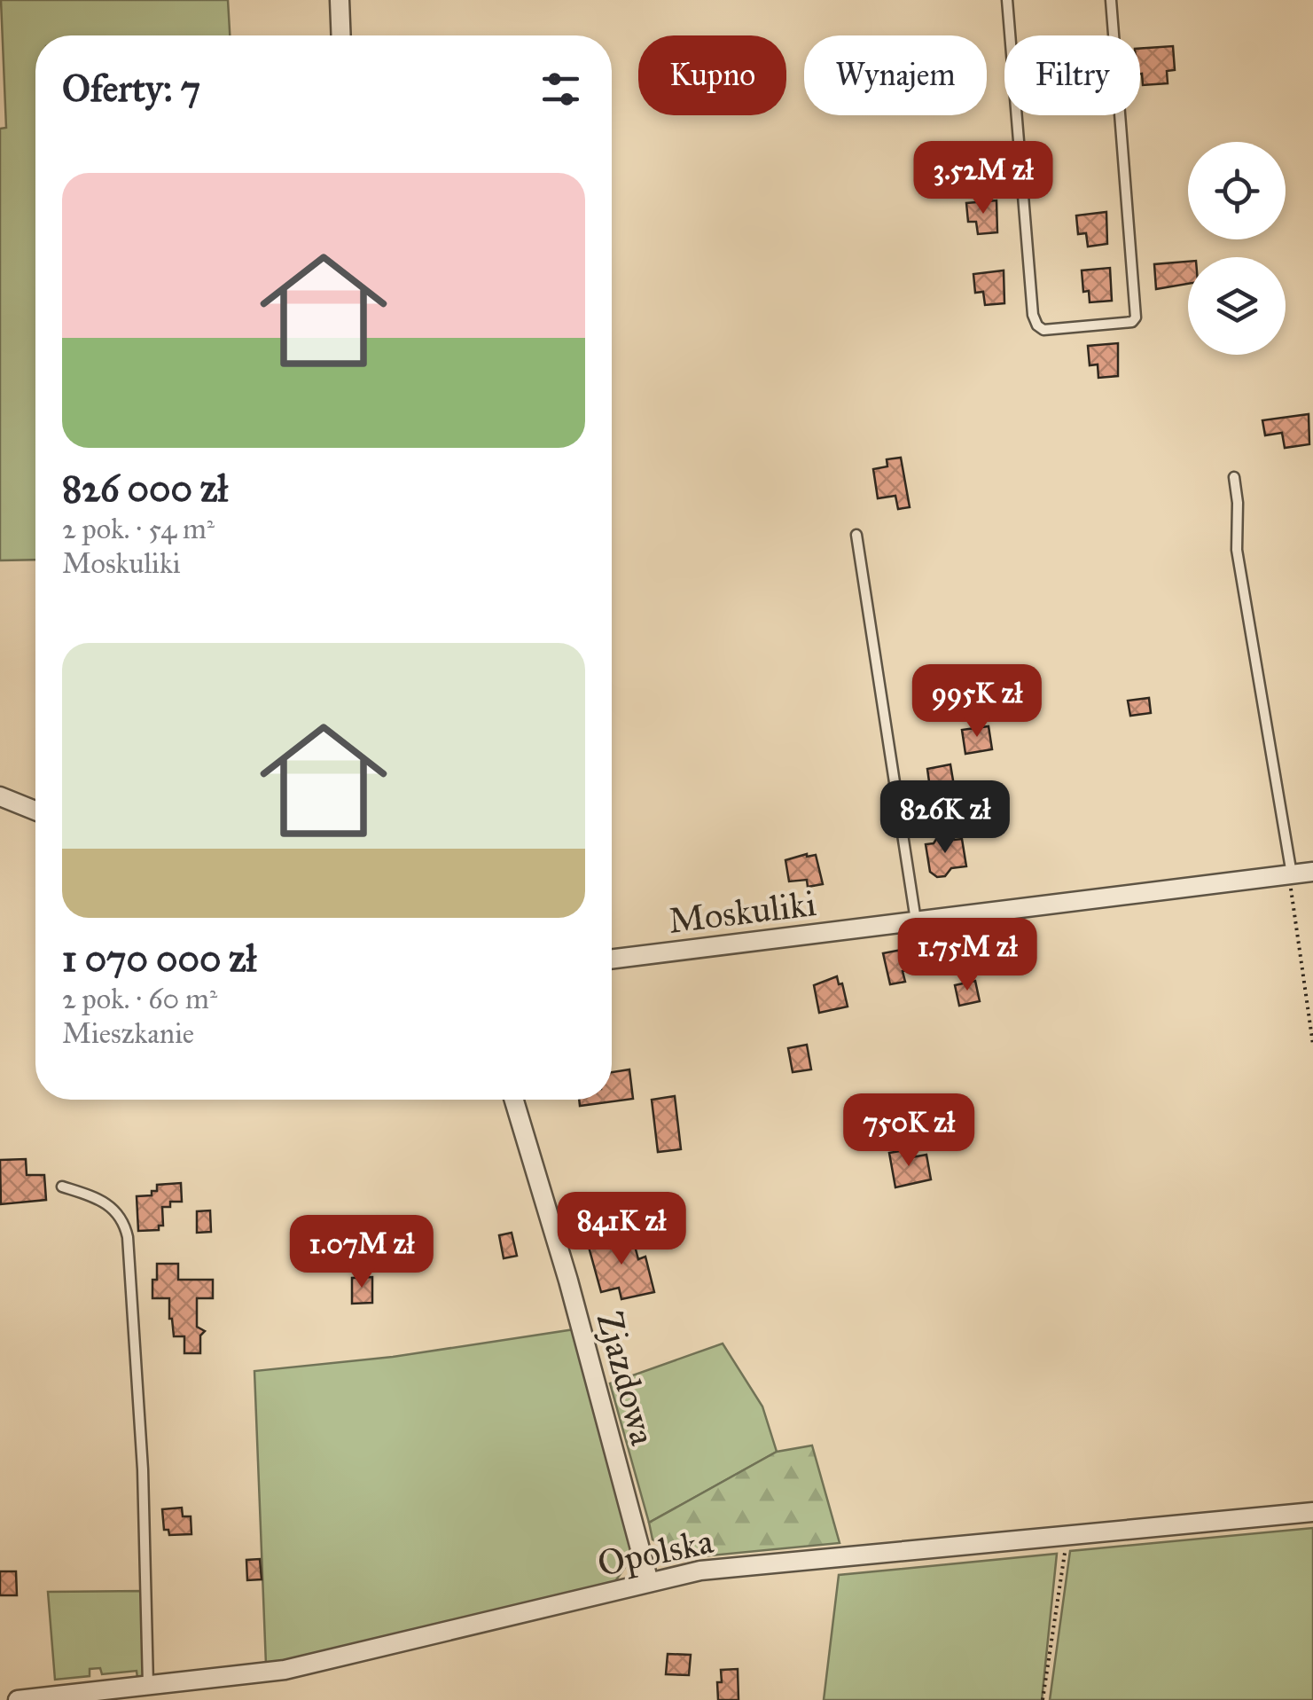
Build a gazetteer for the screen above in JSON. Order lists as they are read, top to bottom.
{
  "streets": {
    "street": ["Moskuliki", "Zjazdowa", "Opolska"]
  },
  "crossings": [
    ["Zjazdowa", "Opolska"]
  ],
  "page": {
    "chip": ["Kupno", "Wynajem", "Filtry"],
    "heading": "Oferty: 7",
    "price": [
      "3.52M zł",
      "995K zł",
      "826K zł",
      "1.75M zł",
      "750K zł",
      "841K zł",
      "1.07M zł"
    ],
    "list": [
      {
        "name": "826 000 zł",
        "note": "2 pok. · 54 m² · Moskuliki"
      },
      {
        "name": "1 070 000 zł",
        "note": "2 pok. · 60 m² · Mieszkanie"
      }
    ]
  }
}
